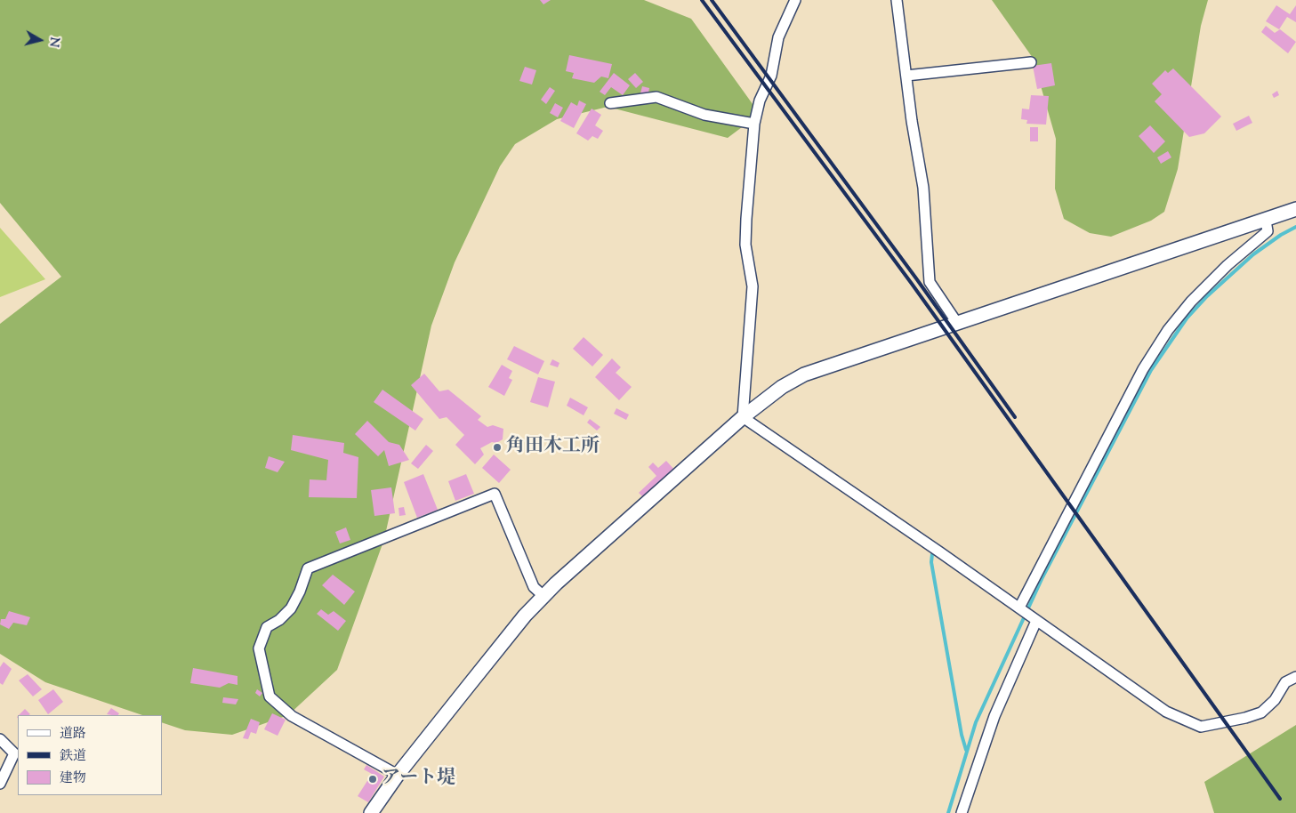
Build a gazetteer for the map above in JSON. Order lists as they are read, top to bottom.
{
  "places": ["角田木工所", "アート堤"],
  "legend": ["道路", "鉄道", "建物"],
  "north": "right"
}
